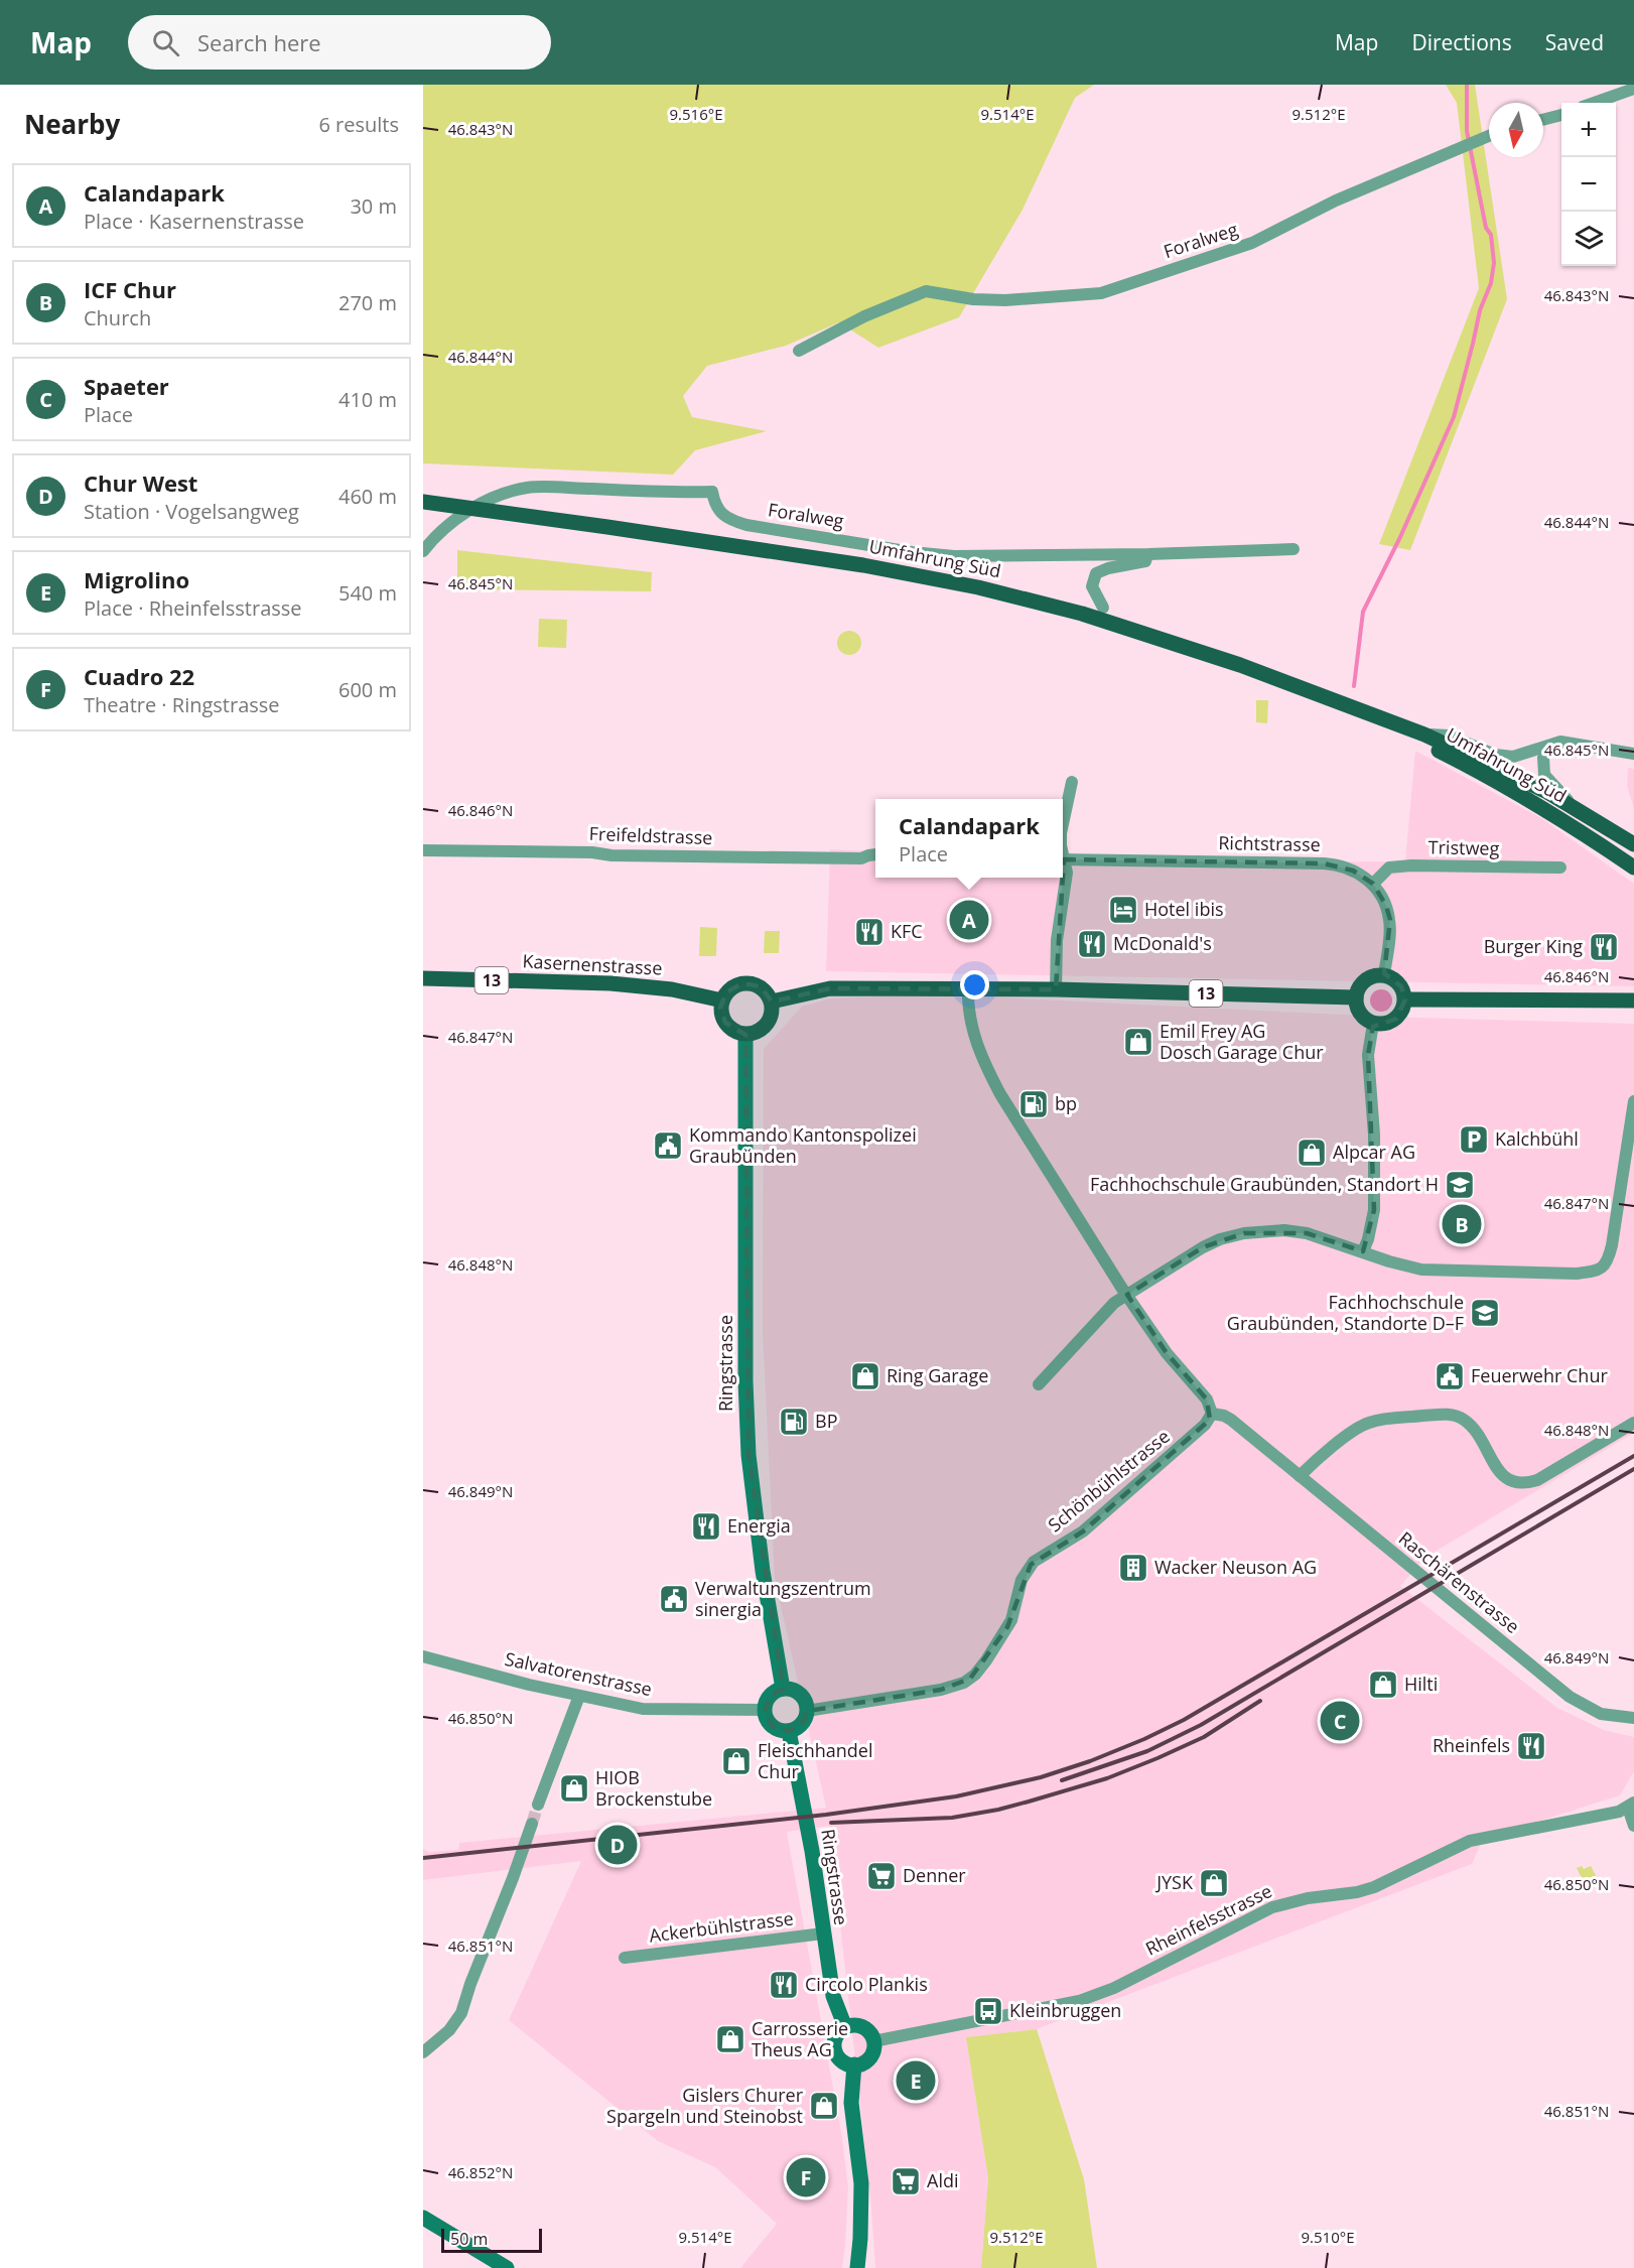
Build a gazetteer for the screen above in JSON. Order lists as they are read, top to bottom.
{
  "streets": {
    "main road": [
      "Umfahrung Süd",
      "Kasernenstrasse",
      "13",
      "Ringstrasse"
    ],
    "street": [
      "Foralweg",
      "Freifeldstrasse",
      "Richtstrasse",
      "Tristweg",
      "Schönbühlstrasse",
      "Raschärenstrasse",
      "Salvatorenstrasse",
      "Rheinfelsstrasse",
      "Ackerbühlstrasse"
    ]
  },
  "crossings": [
    ["Richtstrasse", "Tristweg"],
    ["Kasernenstrasse", "13"],
    ["Kasernenstrasse", "Ringstrasse"],
    ["13", "Ringstrasse"],
    ["Ringstrasse", "Schönbühlstrasse"],
    ["Ringstrasse", "Salvatorenstrasse"],
    ["Ringstrasse", "Rheinfelsstrasse"],
    ["Ringstrasse", "Ackerbühlstrasse"],
    ["Schönbühlstrasse", "Raschärenstrasse"],
    ["Schönbühlstrasse", "Salvatorenstrasse"]
  ],
  "places": {
    "hotel": ["Hotel ibis"],
    "restaurant": [
      "KFC",
      "McDonald's",
      "Burger King",
      "Energia",
      "Rheinfels",
      "Circolo Plankis"
    ],
    "shop": [
      "Emil Frey AG Dosch Garage Chur",
      "Alpcar AG",
      "Ring Garage",
      "Hilti",
      "Fleischhandel Chur",
      "HIOB Brockenstube",
      "JYSK",
      "Carrosserie Theus AG",
      "Gislers Churer Spargeln und Steinobst"
    ],
    "fuel station": ["bp", "BP"],
    "parking": ["Kalchbühl"],
    "public building": ["Kommando Kantonspolizei Graubünden", "Feuerwehr Chur", "Verwaltungszentrum sinergia"],
    "school or university": ["Fachhochschule Graubünden, Standort H", "Fachhochschule Graubünden, Standorte D–F"],
    "building": ["Wacker Neuson AG"],
    "supermarket": ["Denner", "Aldi"],
    "bus stop": ["Kleinbruggen"]
  },
  "scale_bar": "50 m",
  "north": "bottom",
  "page": {
    "header": "Map",
    "search": "Search here",
    "nav": ["Map", "Directions", "Saved"],
    "heading": ["Nearby", "6 results"],
    "map_buttons": ["+", "−"],
    "list": [
      {
        "mark": "A",
        "name": "Calandapark",
        "note": "Place · Kasernenstrasse",
        "value": "30 m"
      },
      {
        "mark": "B",
        "name": "ICF Chur",
        "note": "Church",
        "value": "270 m"
      },
      {
        "mark": "C",
        "name": "Spaeter",
        "note": "Place",
        "value": "410 m"
      },
      {
        "mark": "D",
        "name": "Chur West",
        "note": "Station · Vogelsangweg",
        "value": "460 m"
      },
      {
        "mark": "E",
        "name": "Migrolino",
        "note": "Place · Rheinfelsstrasse",
        "value": "540 m"
      },
      {
        "mark": "F",
        "name": "Cuadro 22",
        "note": "Theatre · Ringstrasse",
        "value": "600 m"
      }
    ],
    "popup": ["Calandapark", "Place"],
    "pins": [
      "A",
      "B",
      "C",
      "D",
      "E",
      "F"
    ],
    "scale": "50 m"
  },
  "coordinates": [
    "9.516°E",
    "9.514°E",
    "9.512°E",
    "46.843°N",
    "46.844°N",
    "46.845°N",
    "46.846°N",
    "46.847°N",
    "46.848°N",
    "46.849°N",
    "46.850°N",
    "46.851°N",
    "46.852°N",
    "9.510°E"
  ]
}
